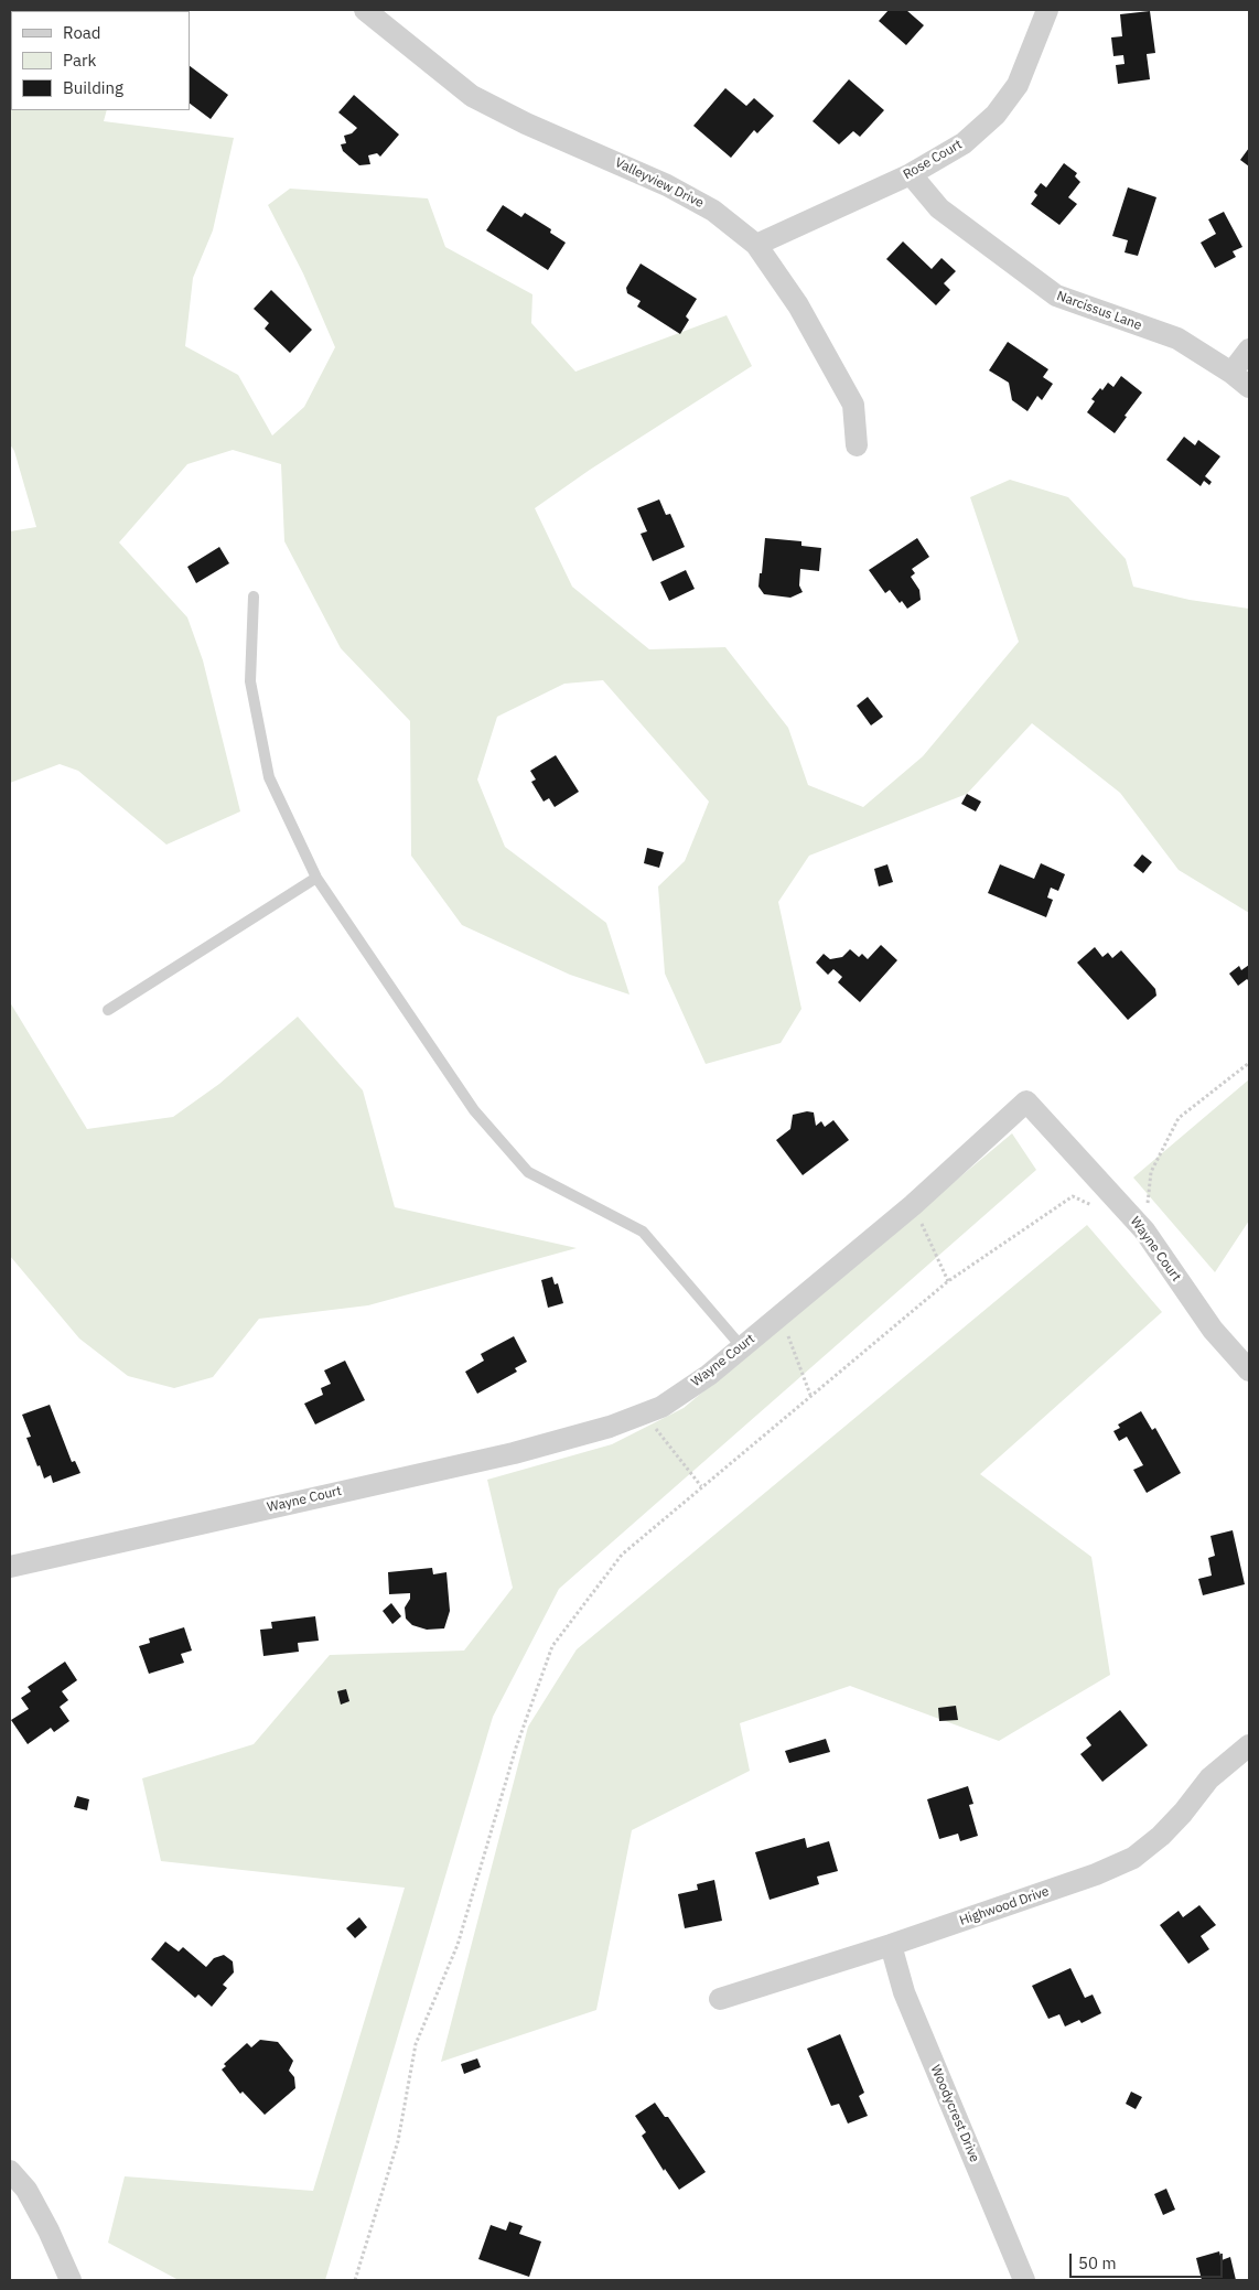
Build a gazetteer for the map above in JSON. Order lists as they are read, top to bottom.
{
  "streets": {
    "street": [
      "Rose Court",
      "Valleyview Drive",
      "Narcissus Lane",
      "Wayne Court",
      "Highwood Drive",
      "Woodycrest Drive"
    ]
  },
  "crossings": [
    ["Rose Court", "Valleyview Drive"],
    ["Rose Court", "Narcissus Lane"],
    ["Highwood Drive", "Woodycrest Drive"]
  ],
  "legend": ["Road", "Park", "Building"],
  "scale_bar": "50 m"
}
